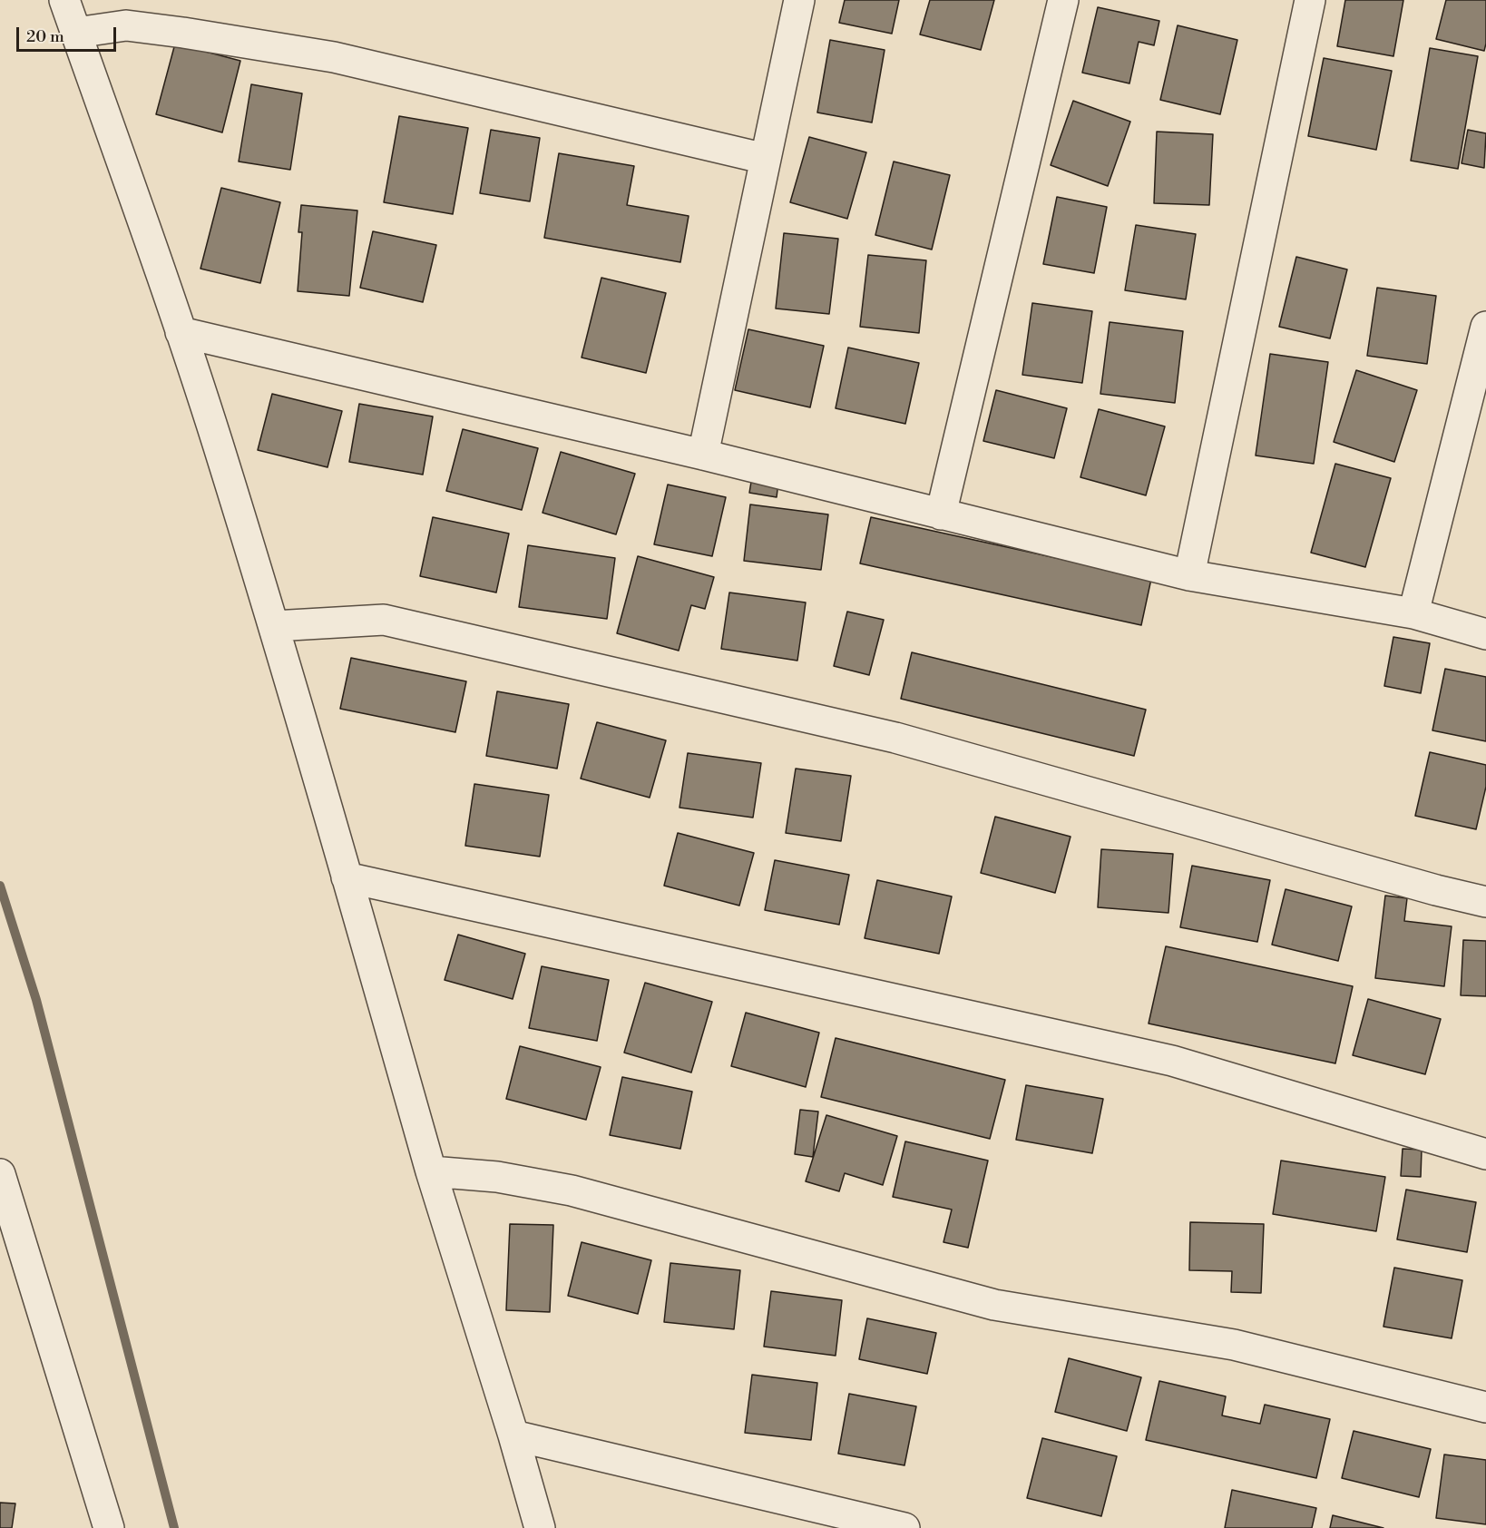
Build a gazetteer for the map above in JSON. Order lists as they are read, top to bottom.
{
  "scale_bar": "20 m"
}
